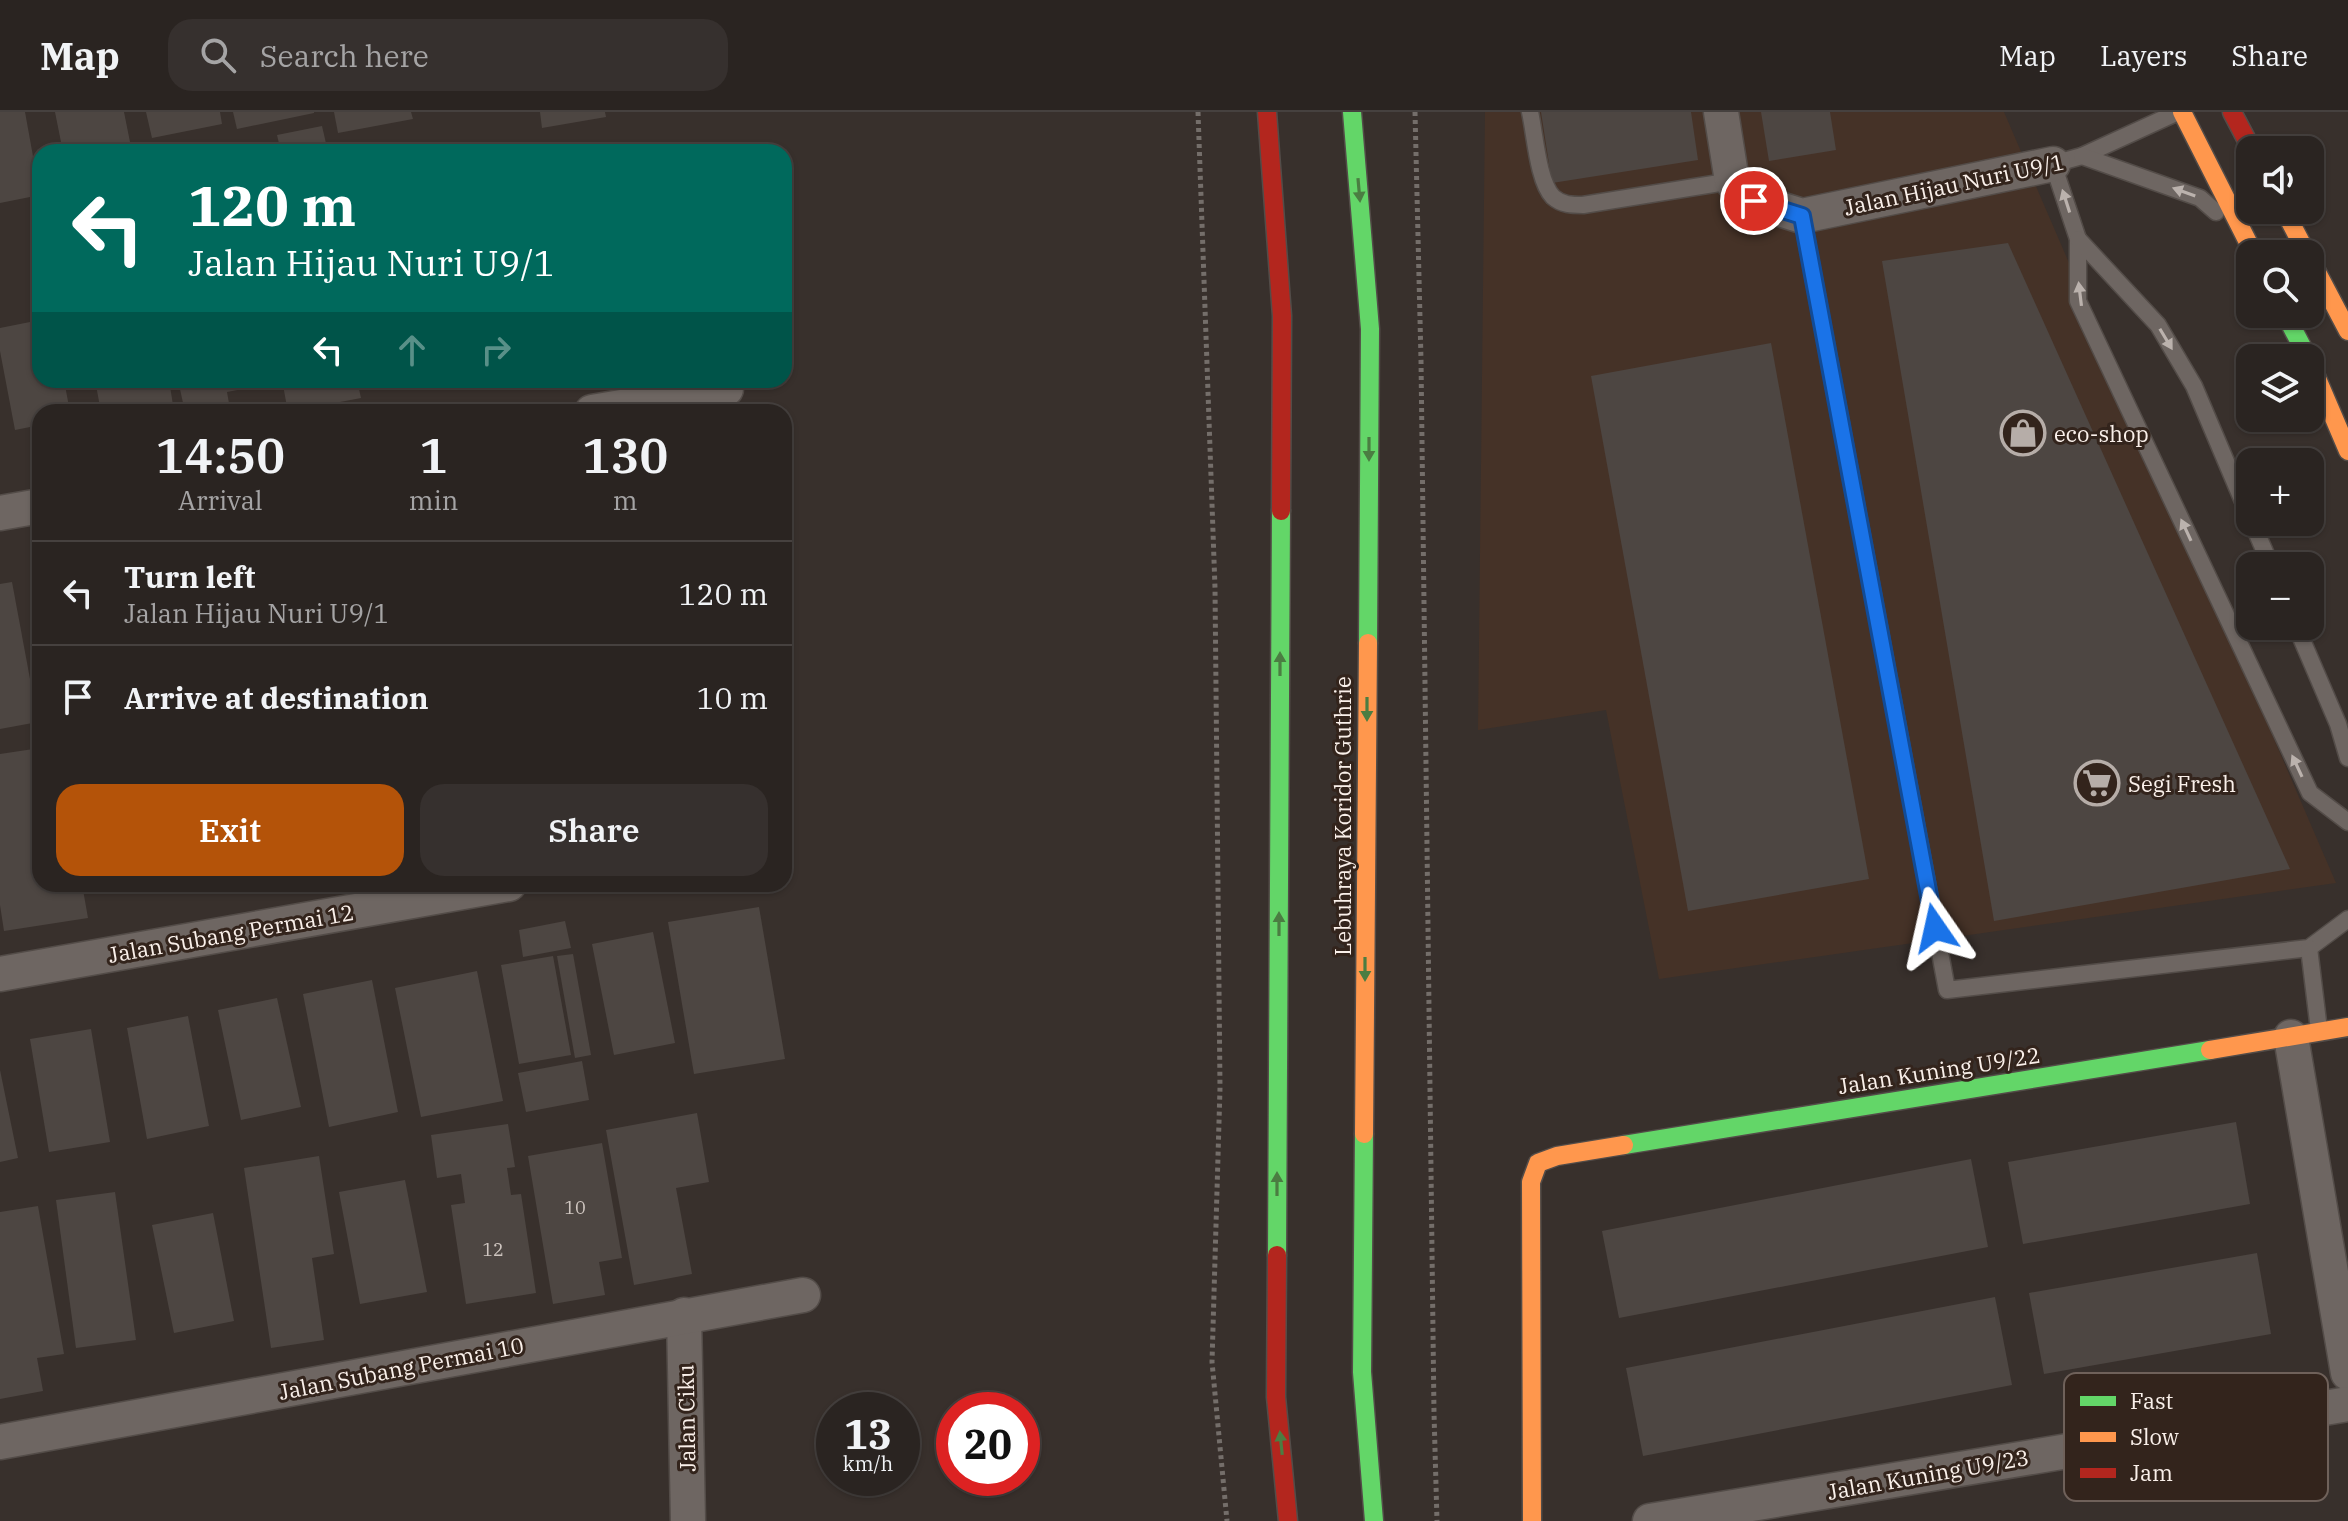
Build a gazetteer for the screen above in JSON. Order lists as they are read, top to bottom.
{
  "streets": {
    "main road": ["Lebuhraya Koridor Guthrie", "Jalan Kuning U9/22"],
    "street": [
      "Jalan Hijau Nuri U9/1",
      "Jalan Subang Permai 12",
      "Jalan Subang Permai 10",
      "Jalan Ciku",
      "Jalan Kuning U9/23"
    ]
  },
  "crossings": [
    ["Jalan Subang Permai 10", "Jalan Ciku"]
  ],
  "places": {
    "shop": ["eco-shop"],
    "supermarket": ["Segi Fresh"]
  },
  "house_numbers": ["10", "12"],
  "legend": ["Fast", "Slow", "Jam"],
  "page": {
    "header": "Map",
    "search": "Search here",
    "nav": ["Map", "Layers", "Share"],
    "map_buttons": ["+", "−"],
    "turn": ["120 m", "Jalan Hijau Nuri U9/1"],
    "eta": [
      "14:50",
      "Arrival",
      "1",
      "min",
      "130",
      "m"
    ],
    "list": [
      {
        "name": "Turn left",
        "note": "Jalan Hijau Nuri U9/1",
        "value": "120 m"
      },
      {
        "name": "Arrive at destination",
        "value": "10 m"
      }
    ],
    "buttons": ["Exit", "Share"],
    "speed": "13 km/h",
    "limit": "20"
  }
}
